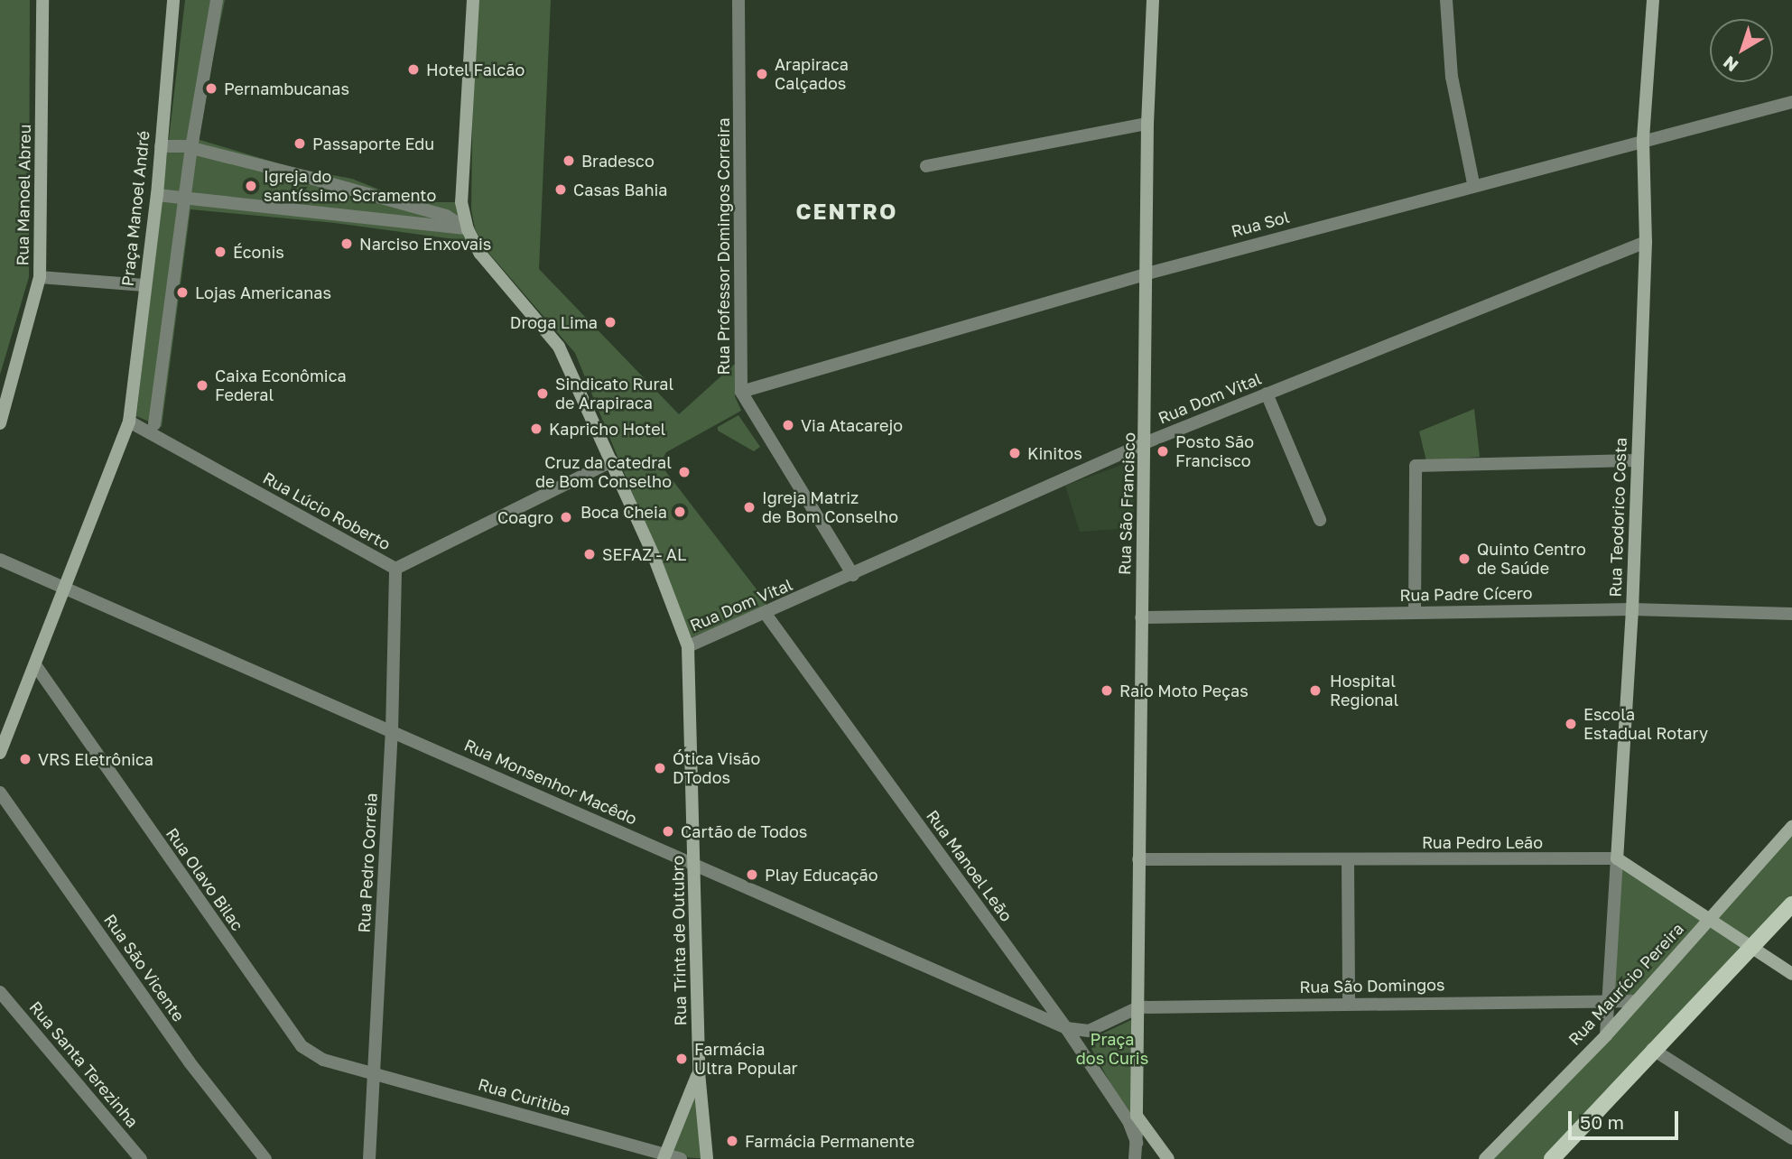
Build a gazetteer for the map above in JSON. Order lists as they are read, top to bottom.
{
  "streets": {
    "street": [
      "Rua Manoel Abreu",
      "Praça Manoel André",
      "Rua Sol",
      "Rua Professor Domingos Correira",
      "Rua Dom Vital",
      "Rua São Francisco",
      "Rua Lúcio Roberto",
      "Rua Teodorico Costa",
      "Rua Padre Cícero",
      "Rua Monsenhor Macêdo",
      "Rua Pedro Leão",
      "Rua Pedro Correia",
      "Rua Manoel Leão",
      "Rua Olavo Bilac",
      "Rua Trinta de Outubro",
      "Rua São Vicente",
      "Rua Maurício Pereira",
      "Rua São Domingos",
      "Rua Santa Terezinha",
      "Rua Curitiba"
    ]
  },
  "crossings": [
    ["Praça Manoel André", "Rua Lúcio Roberto"],
    ["Praça Manoel André", "Rua Monsenhor Macêdo"],
    ["Praça Manoel André", "Rua Olavo Bilac"],
    ["Rua Sol", "Rua Professor Domingos Correira"],
    ["Rua Sol", "Rua São Francisco"],
    ["Rua Sol", "Rua Teodorico Costa"],
    ["Rua Professor Domingos Correira", "Rua Dom Vital"],
    ["Rua Dom Vital", "Rua São Francisco"],
    ["Rua Dom Vital", "Rua Teodorico Costa"],
    ["Rua Dom Vital", "Rua Manoel Leão"],
    ["Rua Dom Vital", "Rua Trinta de Outubro"],
    ["Rua São Francisco", "Rua Padre Cícero"],
    ["Rua São Francisco", "Rua Monsenhor Macêdo"],
    ["Rua São Francisco", "Rua Pedro Leão"],
    ["Rua São Francisco", "Rua São Domingos"],
    ["Rua Lúcio Roberto", "Rua Pedro Correia"],
    ["Rua Teodorico Costa", "Rua Padre Cícero"],
    ["Rua Teodorico Costa", "Rua Pedro Leão"],
    ["Rua Teodorico Costa", "Rua Maurício Pereira"],
    ["Rua Teodorico Costa", "Rua São Domingos"],
    ["Rua Monsenhor Macêdo", "Rua Pedro Correia"],
    ["Rua Monsenhor Macêdo", "Rua Manoel Leão"],
    ["Rua Monsenhor Macêdo", "Rua Trinta de Outubro"],
    ["Rua Monsenhor Macêdo", "Rua São Domingos"],
    ["Rua Pedro Correia", "Rua Olavo Bilac"],
    ["Rua Pedro Correia", "Rua Curitiba"],
    ["Rua Olavo Bilac", "Rua Curitiba"],
    ["Rua Maurício Pereira", "Rua São Domingos"]
  ],
  "districts": ["CENTRO"],
  "parks": ["Praça dos Curis"],
  "places": [
    "Hotel Falcão",
    "Arapiraca Calçados",
    "Pernambucanas",
    "Passaporte Edu",
    "Bradesco",
    "Igreja do santíssimo Scramento",
    "Casas Bahia",
    "Narciso Enxovais",
    "Éconis",
    "Lojas Americanas",
    "Droga Lima",
    "Caixa Econômica Federal",
    "Sindicato Rural de Arapiraca",
    "Via Atacarejo",
    "Kapricho Hotel",
    "Posto São Francisco",
    "Kinitos",
    "Cruz da catedral de Bom Conselho",
    "Igreja Matriz de Bom Conselho",
    "Boca Cheia",
    "Coagro",
    "SEFAZ - AL",
    "Quinto Centro de Saúde",
    "Raio Moto Peças",
    "Hospital Regional",
    "Escola Estadual Rotary",
    "VRS Eletrônica",
    "Ótica Visão DTodos",
    "Cartão de Todos",
    "Play Educação",
    "Farmácia Ultra Popular",
    "Farmácia Permanente"
  ],
  "scale_bar": "50 m",
  "north": "bottom left"
}
